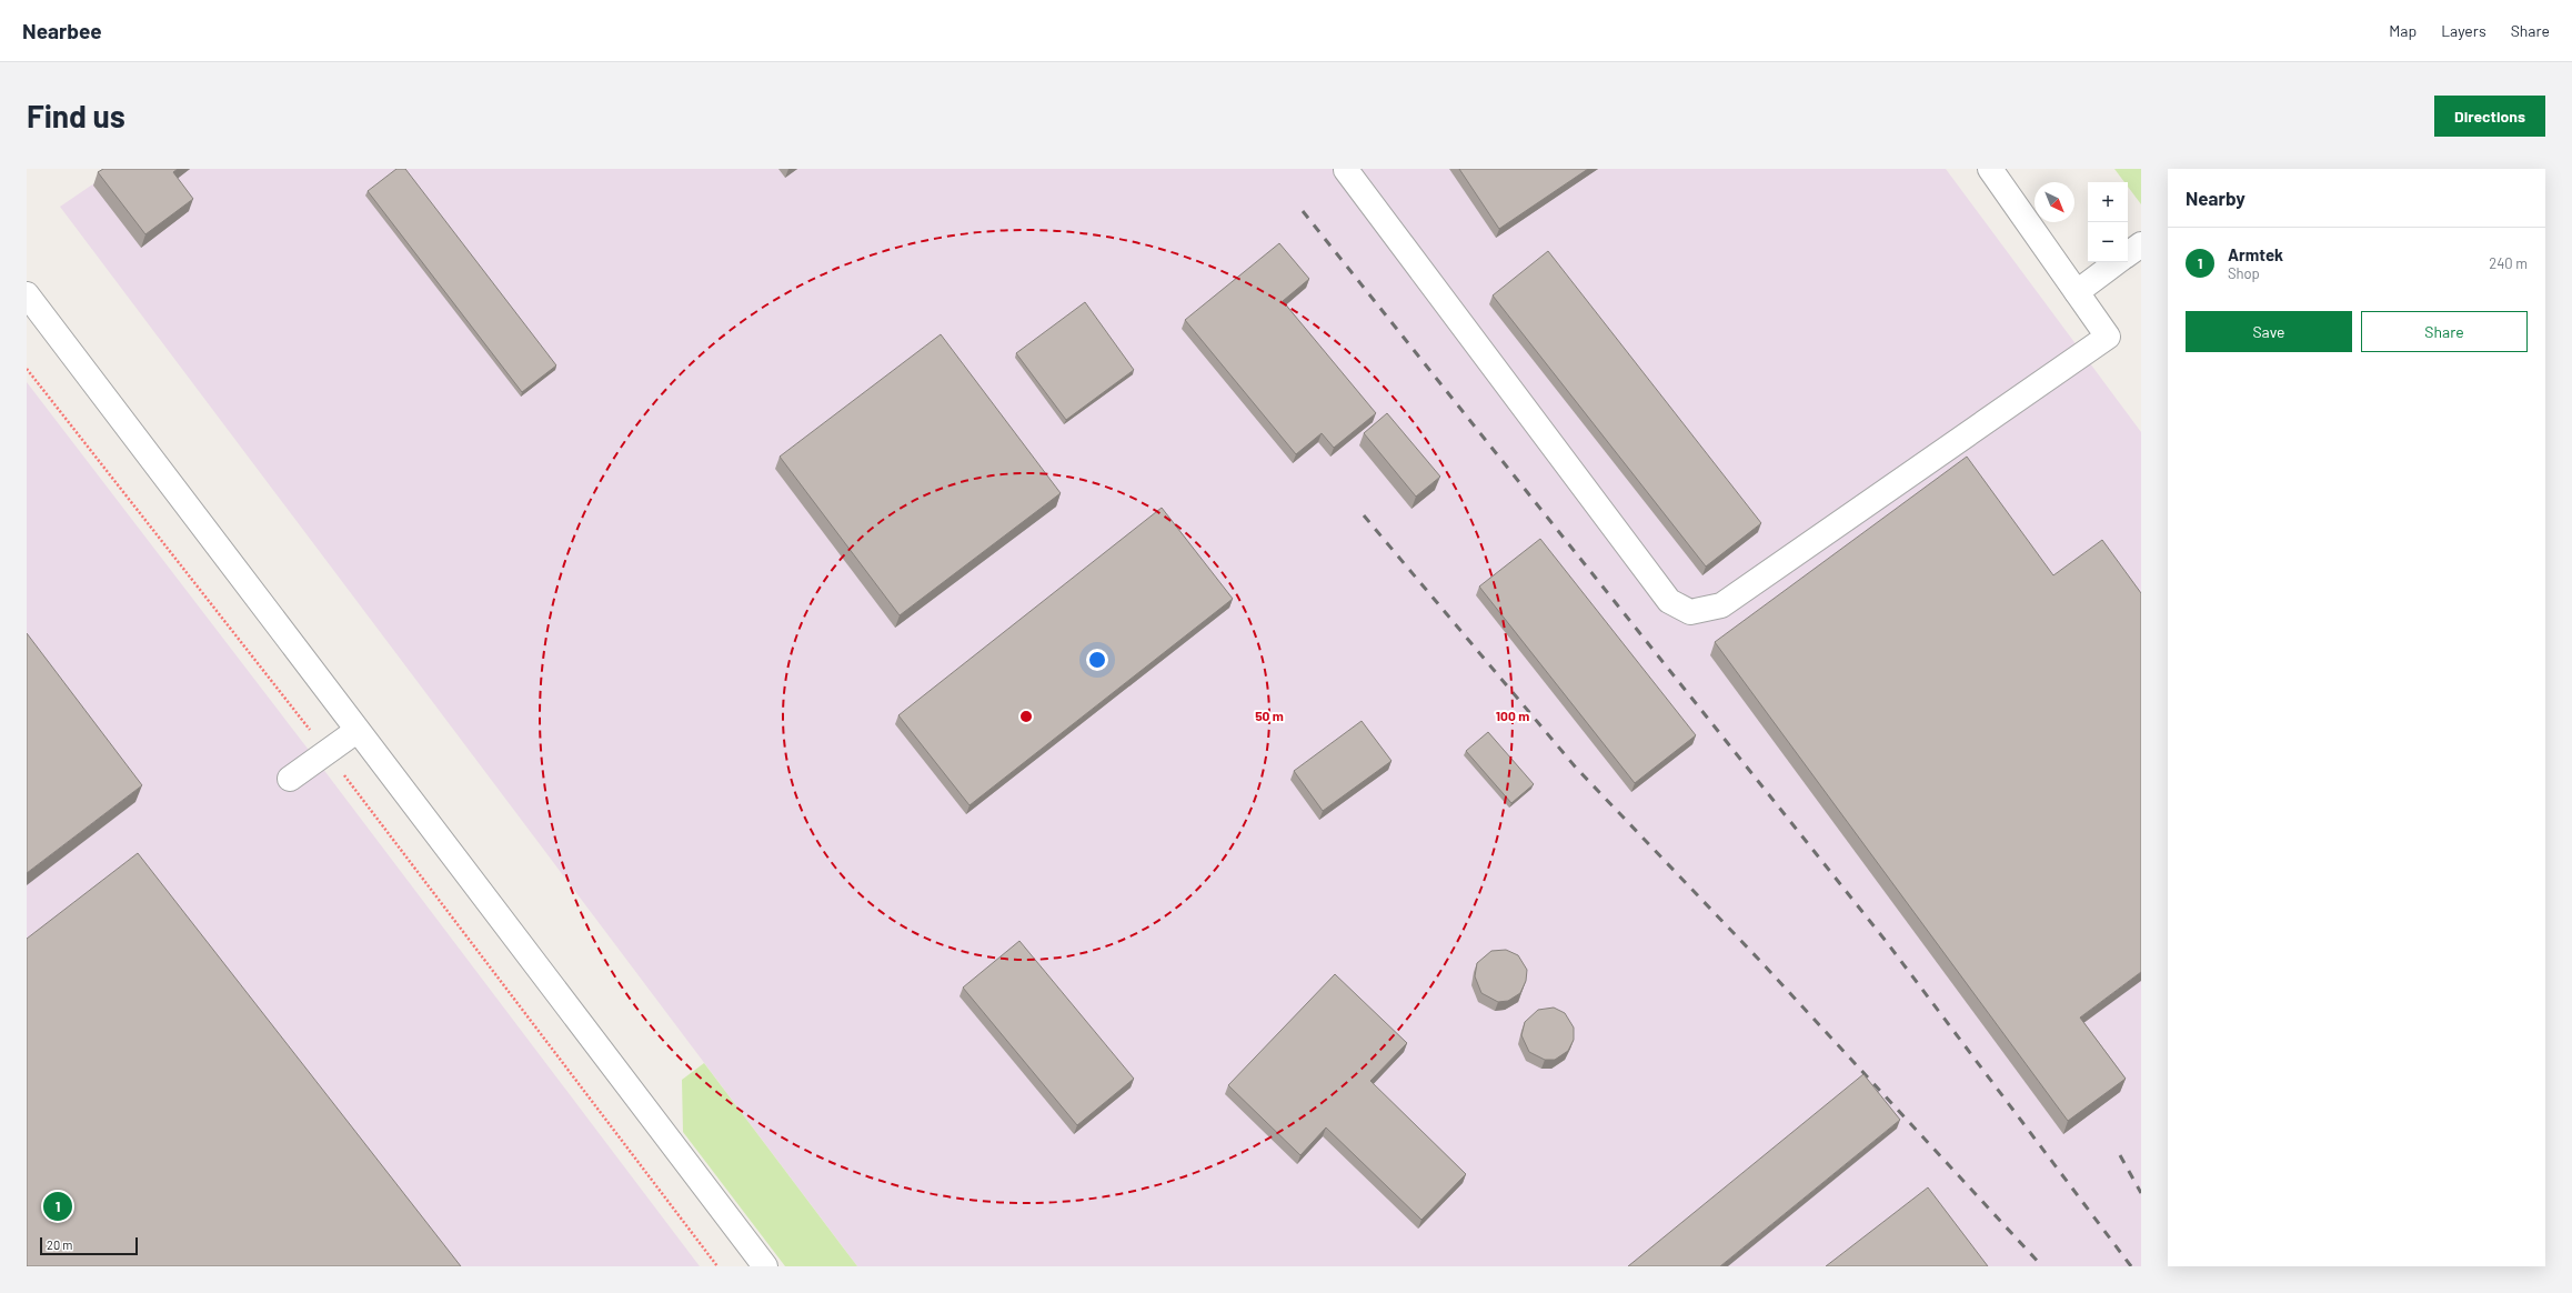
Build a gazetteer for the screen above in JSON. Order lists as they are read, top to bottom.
{
  "scale_bar": "20 m",
  "north": "bottom right",
  "page": {
    "header": "Nearbee",
    "nav": ["Map", "Layers", "Share"],
    "buttons": [
      "Directions",
      ["Save", "Share"]
    ],
    "title": "Find us",
    "heading": "Nearby",
    "map_buttons": ["+", "−"],
    "list": [
      {
        "mark": "1",
        "name": "Armtek",
        "note": "Shop",
        "value": "240 m"
      }
    ],
    "pins": "1",
    "scale": "20 m"
  },
  "rings": ["50 m", "100 m"]
}
